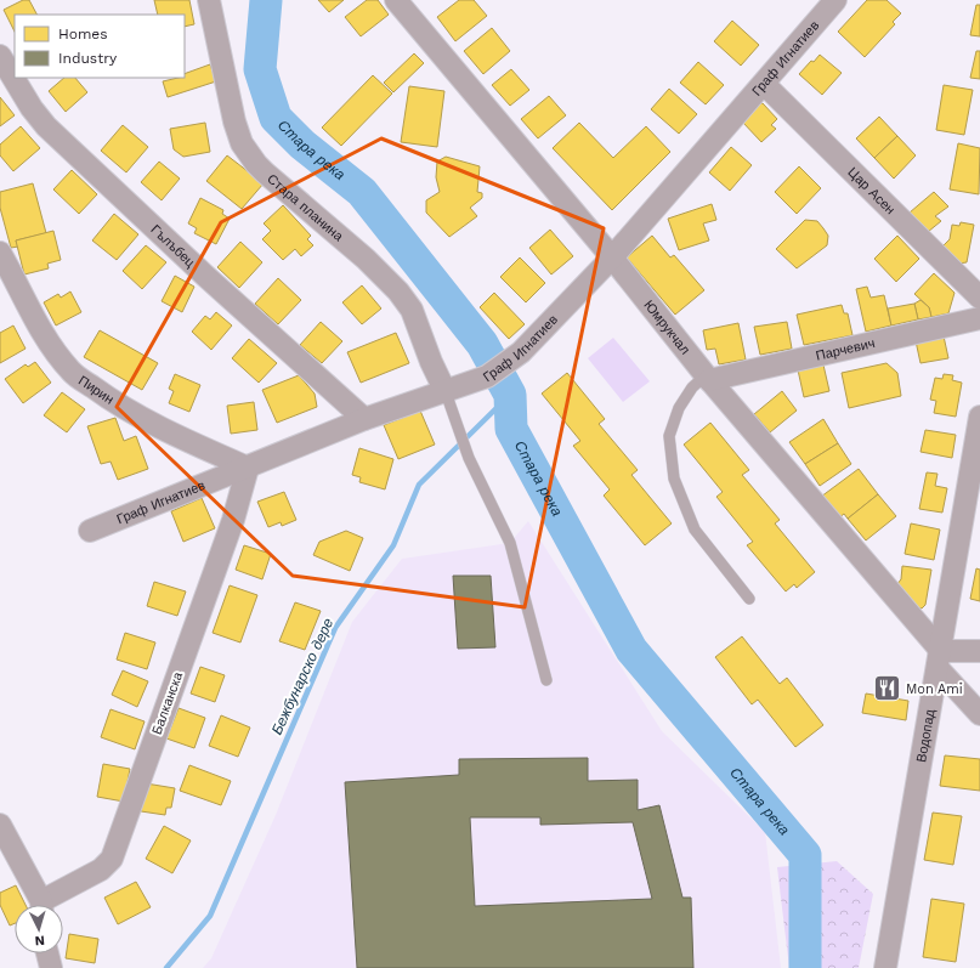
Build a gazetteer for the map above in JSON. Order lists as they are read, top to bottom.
{
  "streets": {
    "street": [
      "Граф Игнатиев",
      "Цар Асен",
      "Стара планина",
      "Гълъбец",
      "Юмрукчал",
      "Парчевич",
      "Пирин",
      "Балканска",
      "Водопад"
    ]
  },
  "crossings": [
    ["Граф Игнатиев", "Цар Асен"],
    ["Граф Игнатиев", "Стара планина"],
    ["Граф Игнатиев", "Гълъбец"],
    ["Граф Игнатиев", "Юмрукчал"],
    ["Граф Игнатиев", "Пирин"],
    ["Граф Игнатиев", "Балканска"],
    ["Юмрукчал", "Парчевич"],
    ["Юмрукчал", "Водопад"],
    ["Пирин", "Балканска"]
  ],
  "water": ["Стара река", "Бежбунарско дере"],
  "places": {
    "restaurant": ["Mon Ami"]
  },
  "legend": ["Homes", "Industry"],
  "north": "bottom"
}
